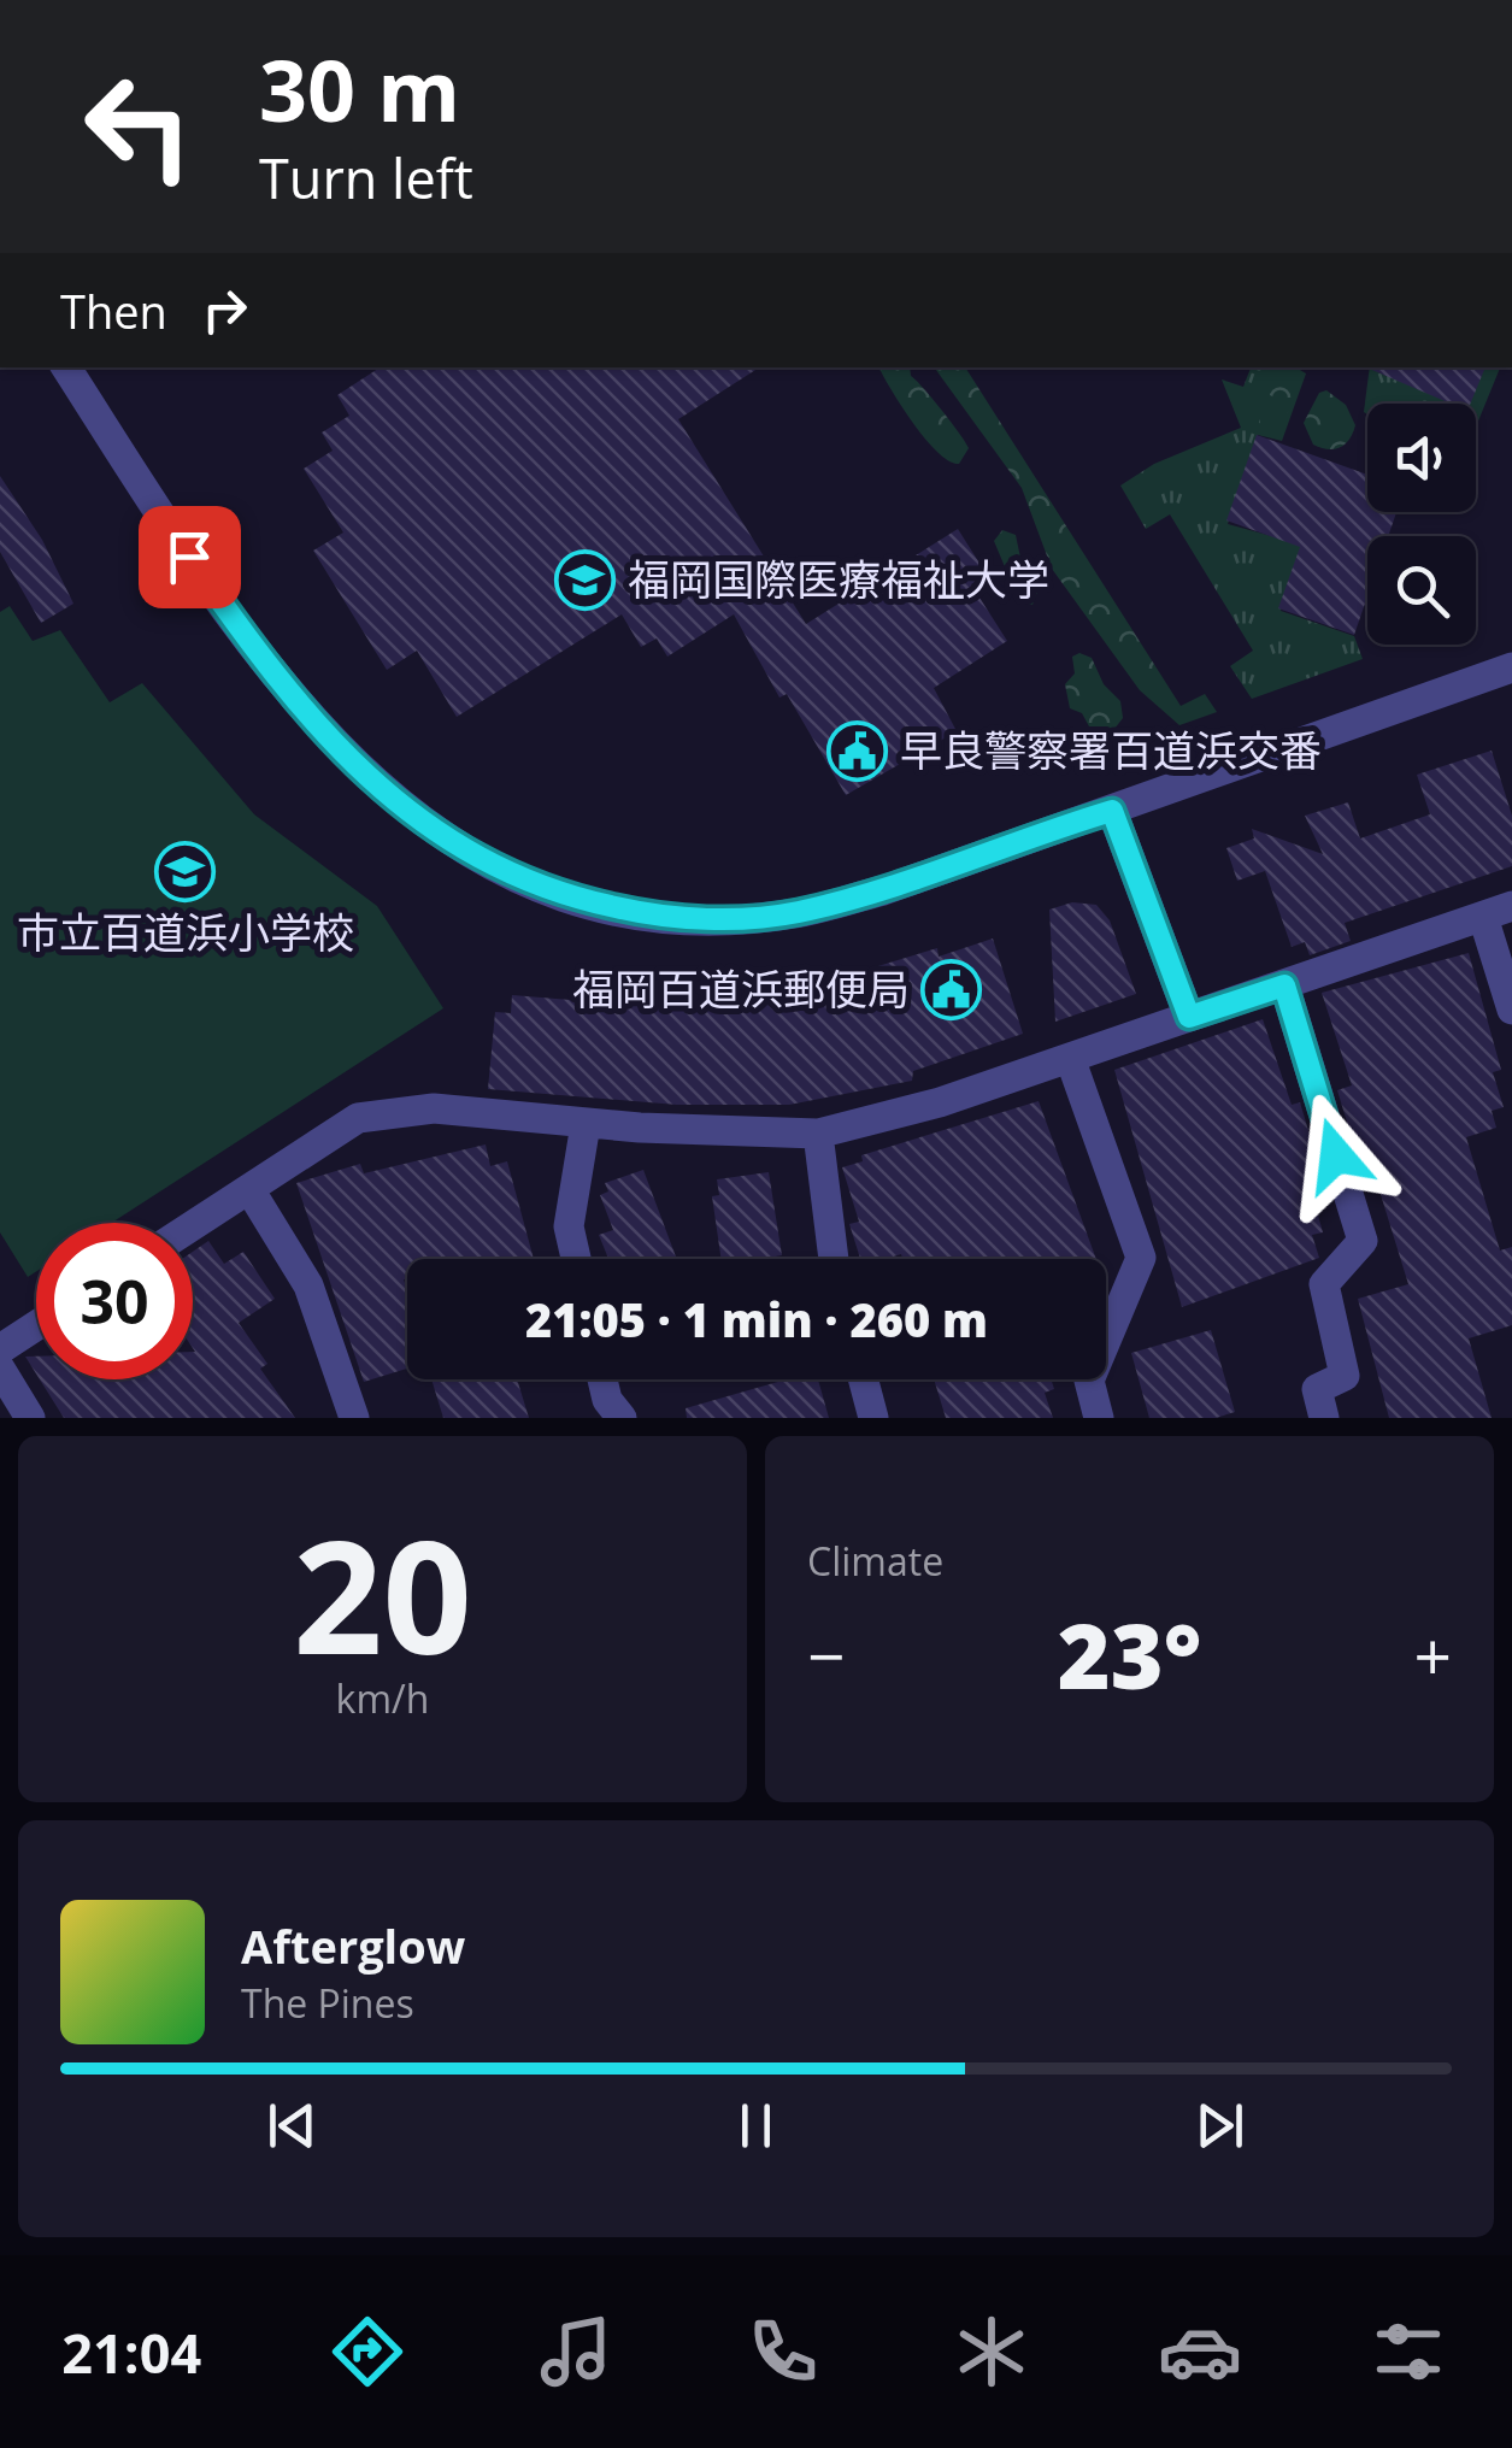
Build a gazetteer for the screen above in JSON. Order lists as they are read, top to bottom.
{
  "places": {
    "school or university": ["福岡国際医療福祉大学", "市立百道浜小学校"],
    "public building": ["早良警察署百道浜交番", "福岡百道浜郵便局"]
  },
  "page": {
    "turn": ["30 m", "Turn left"],
    "then": "Then",
    "limit": "30",
    "trip": "21:05 · 1 min · 260 m",
    "tile": [
      ["20", "km/h"],
      "Climate"
    ],
    "heat": ["−", "23°", "+"],
    "song": ["Afterglow", "The Pines"],
    "tabs": "21:04"
  }
}
